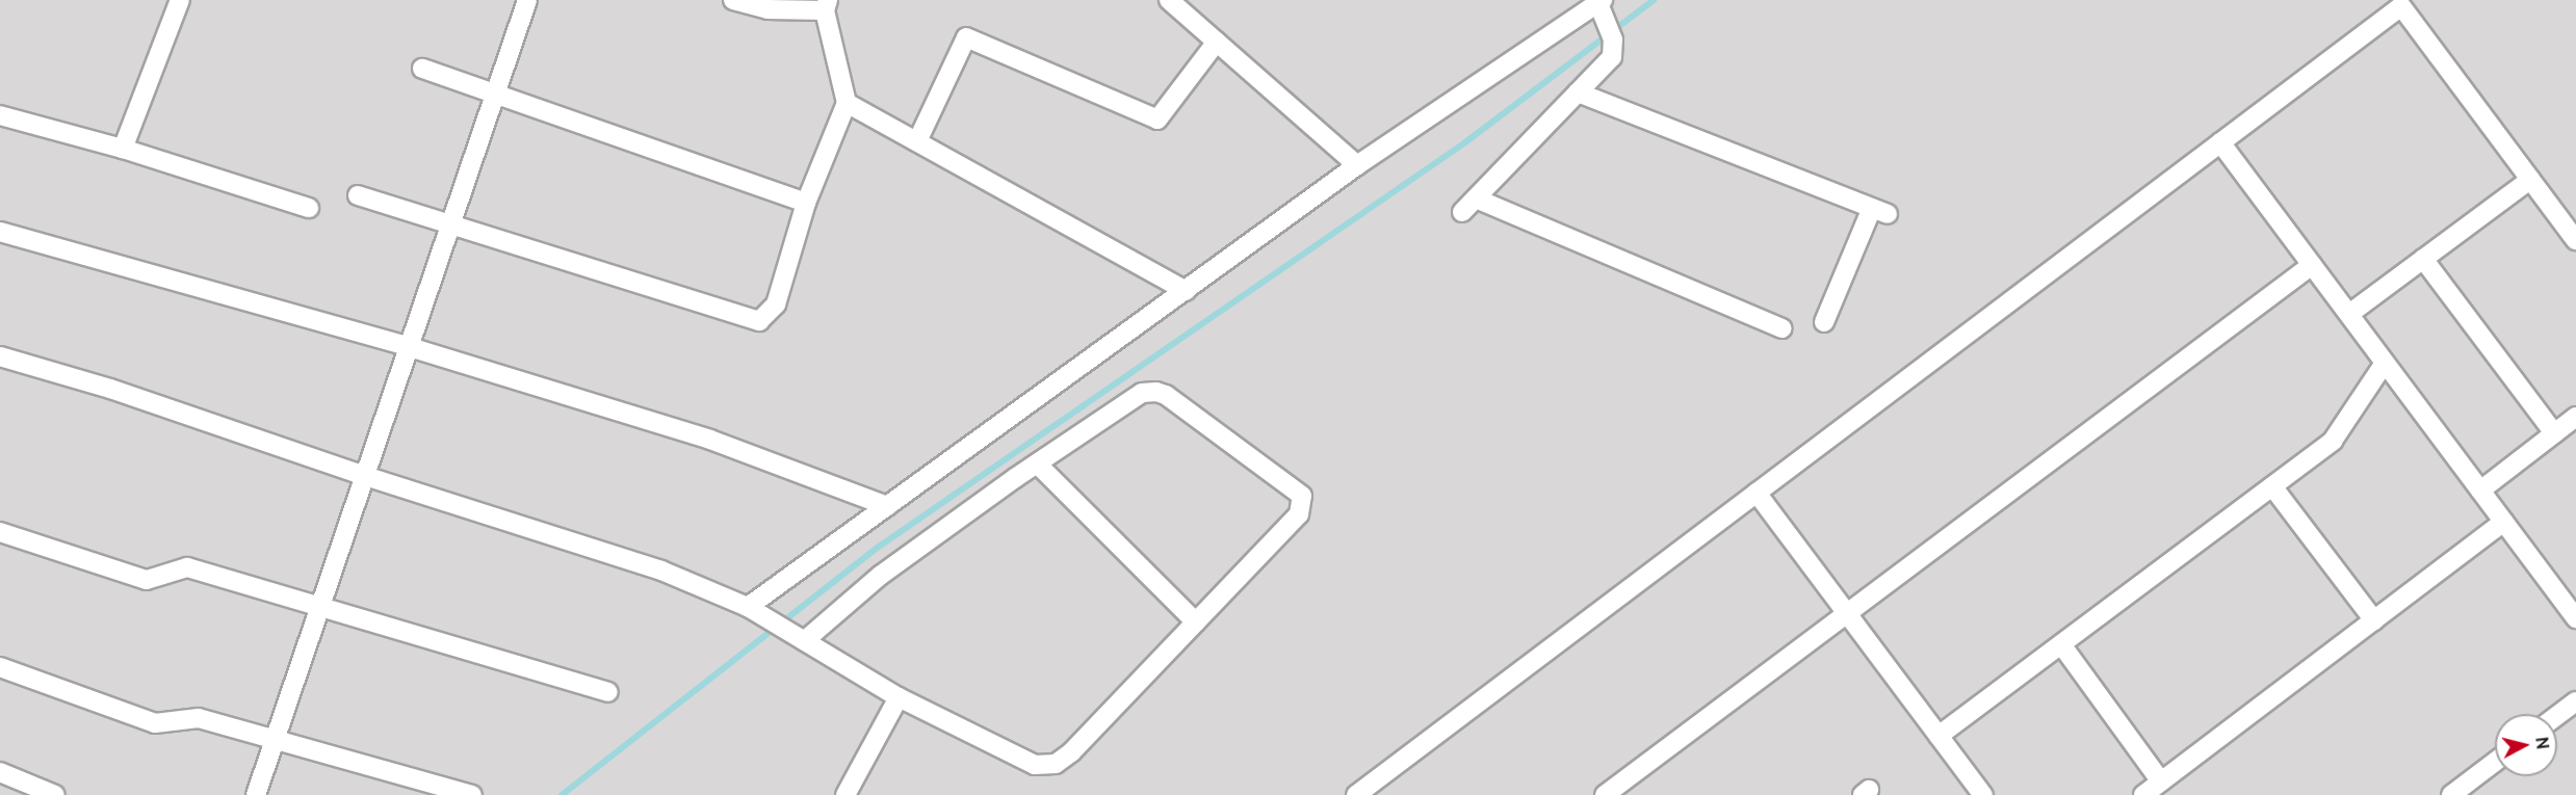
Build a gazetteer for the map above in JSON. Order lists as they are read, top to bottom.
{
  "north": "right"
}
